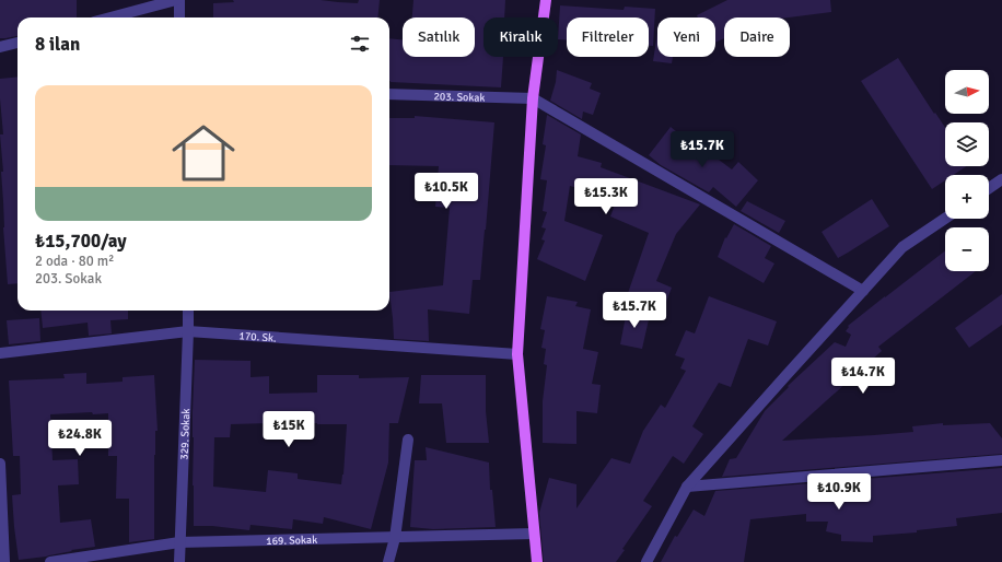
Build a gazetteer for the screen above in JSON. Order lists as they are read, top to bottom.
{
  "streets": {
    "street": [
      "203. Sokak",
      "170. Sk.",
      "329. Sokak",
      "169. Sokak"
    ]
  },
  "crossings": [
    ["170. Sk.", "329. Sokak"],
    ["329. Sokak", "169. Sokak"]
  ],
  "north": "right",
  "page": {
    "chip": [
      "Satılık",
      "Kiralık",
      "Filtreler",
      "Yeni",
      "Daire"
    ],
    "heading": "8 ilan",
    "map_buttons": ["+", "−"],
    "list": [
      {
        "name": "₺15,700/ay",
        "note": "2 oda · 80 m² · 203. Sokak"
      }
    ],
    "price": [
      "₺15.7K",
      "₺10.5K",
      "₺15.3K",
      "₺15.7K",
      "₺14.7K",
      "₺15K",
      "₺24.8K",
      "₺10.9K"
    ]
  }
}
